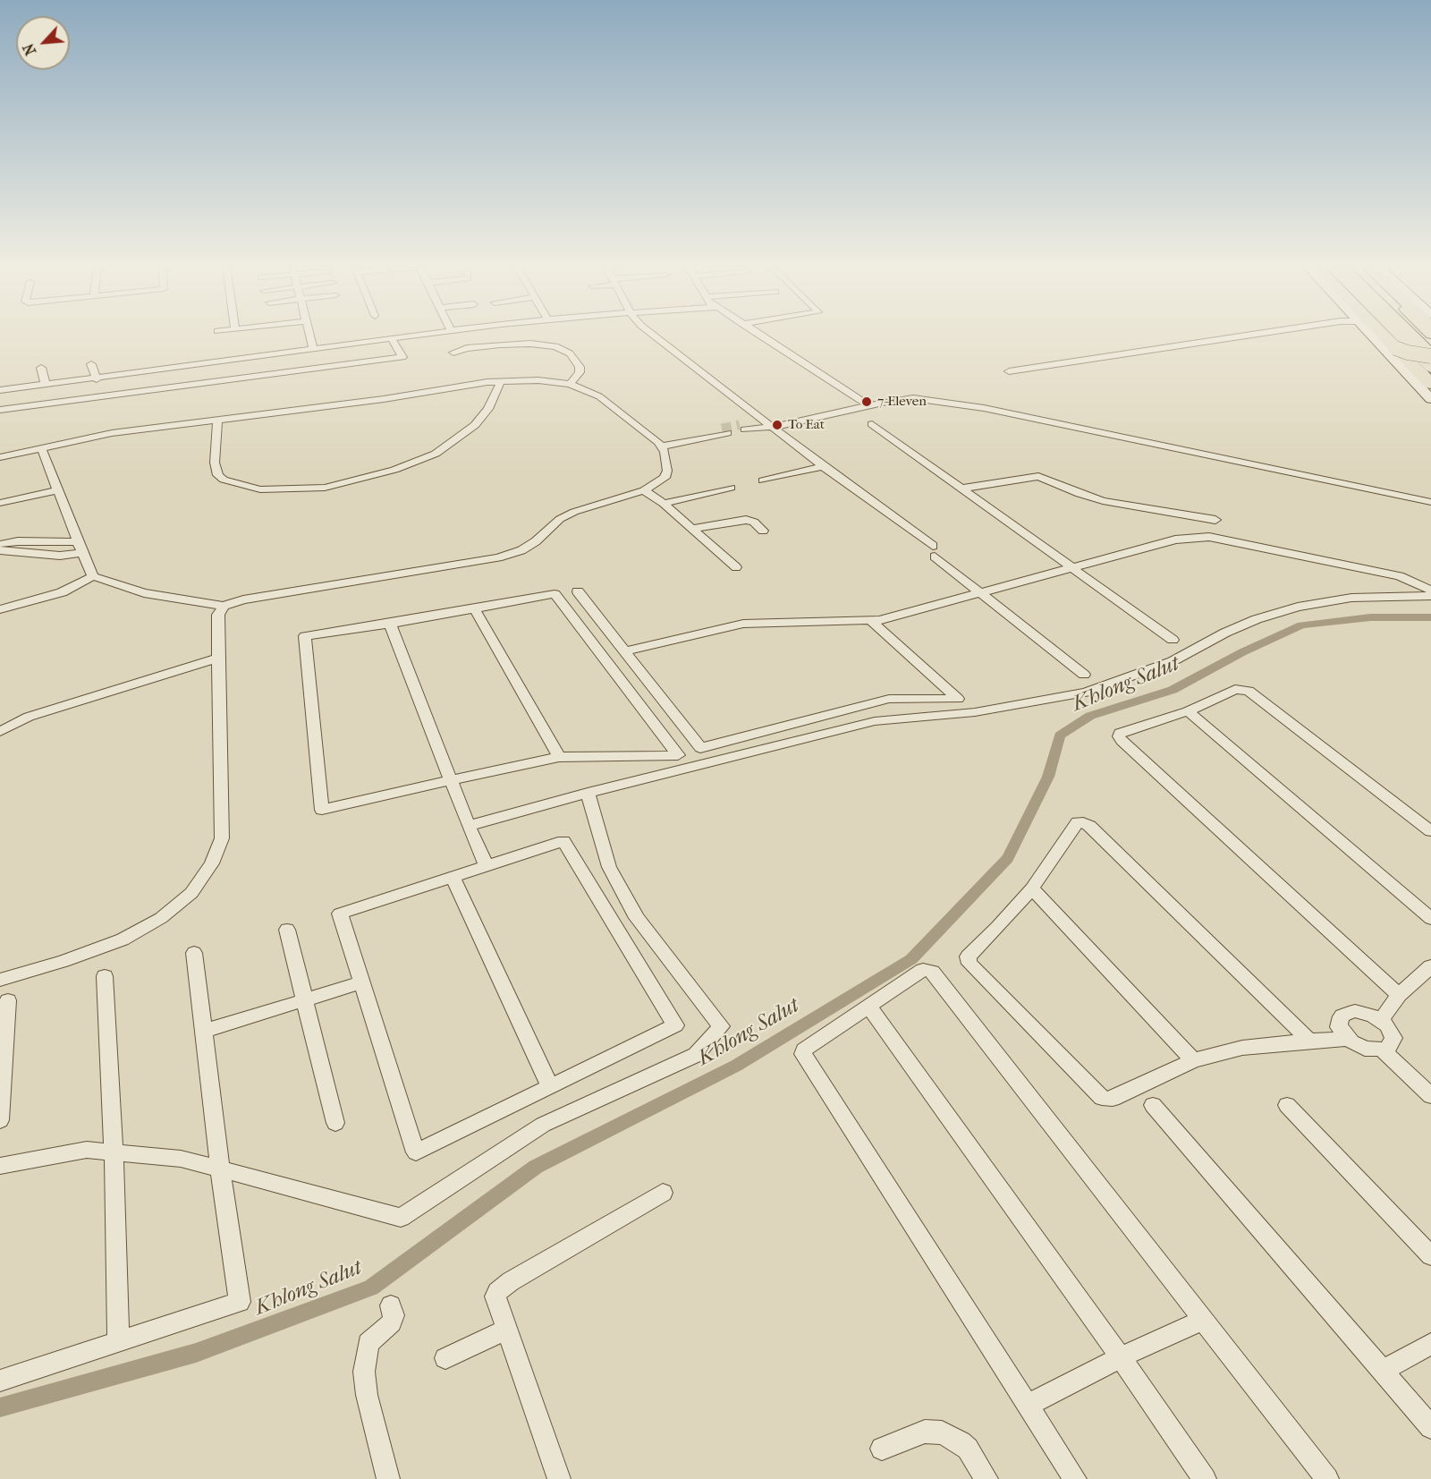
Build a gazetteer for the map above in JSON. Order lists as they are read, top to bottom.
{
  "water": ["Khlong Salut"],
  "places": ["7-Eleven", "To Eat"],
  "north": "bottom left"
}
